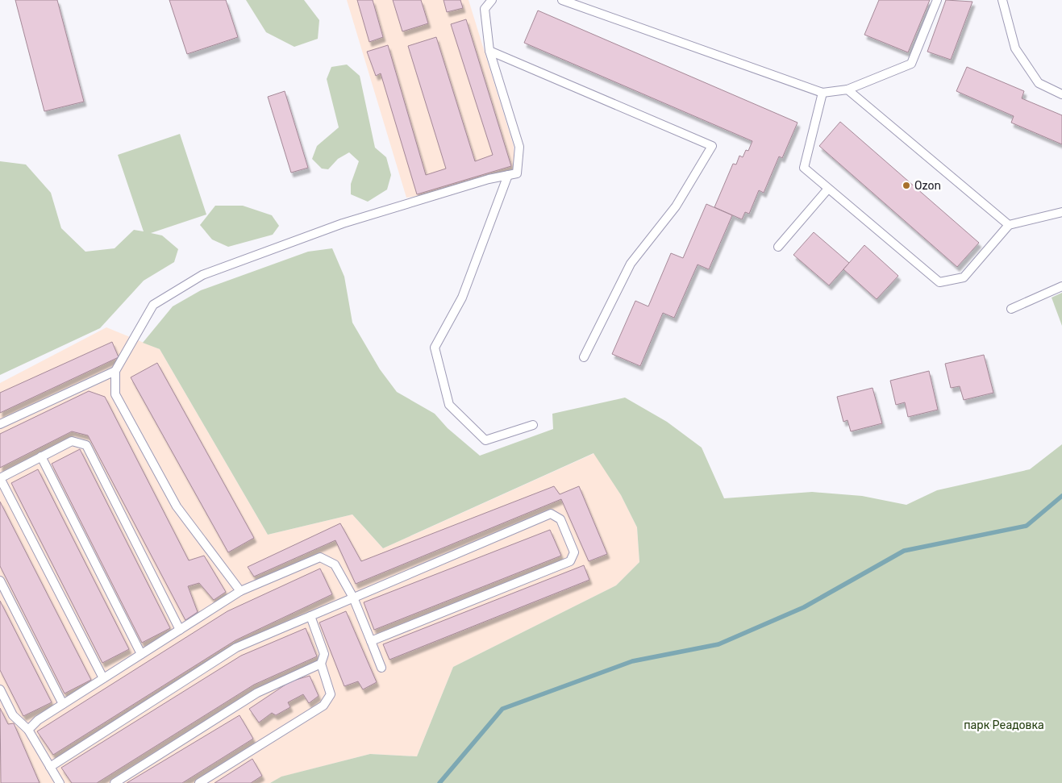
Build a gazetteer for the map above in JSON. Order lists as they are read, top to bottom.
{
  "parks": ["парк Реадовка"],
  "places": ["Ozon"]
}
